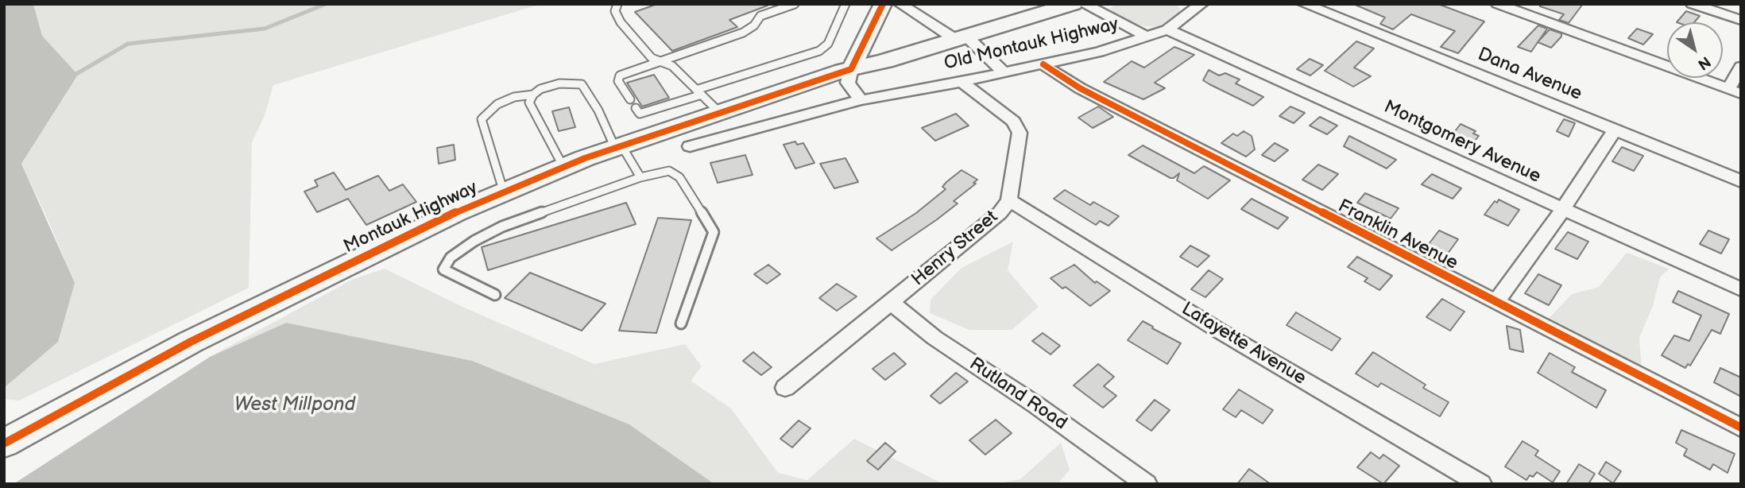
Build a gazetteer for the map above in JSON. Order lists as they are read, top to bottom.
{
  "streets": {
    "main road": ["Montauk Highway"],
    "street": [
      "Old Montauk Highway",
      "Dana Avenue",
      "Montgomery Avenue",
      "Franklin Avenue",
      "Henry Street",
      "Lafayette Avenue",
      "Rutland Road"
    ]
  },
  "crossings": [
    ["Old Montauk Highway", "Montgomery Avenue"],
    ["Old Montauk Highway", "Franklin Avenue"],
    ["Old Montauk Highway", "Henry Street"],
    ["Henry Street", "Lafayette Avenue"],
    ["Henry Street", "Rutland Road"]
  ],
  "water": ["West Millpond"],
  "north": "bottom right"
}
